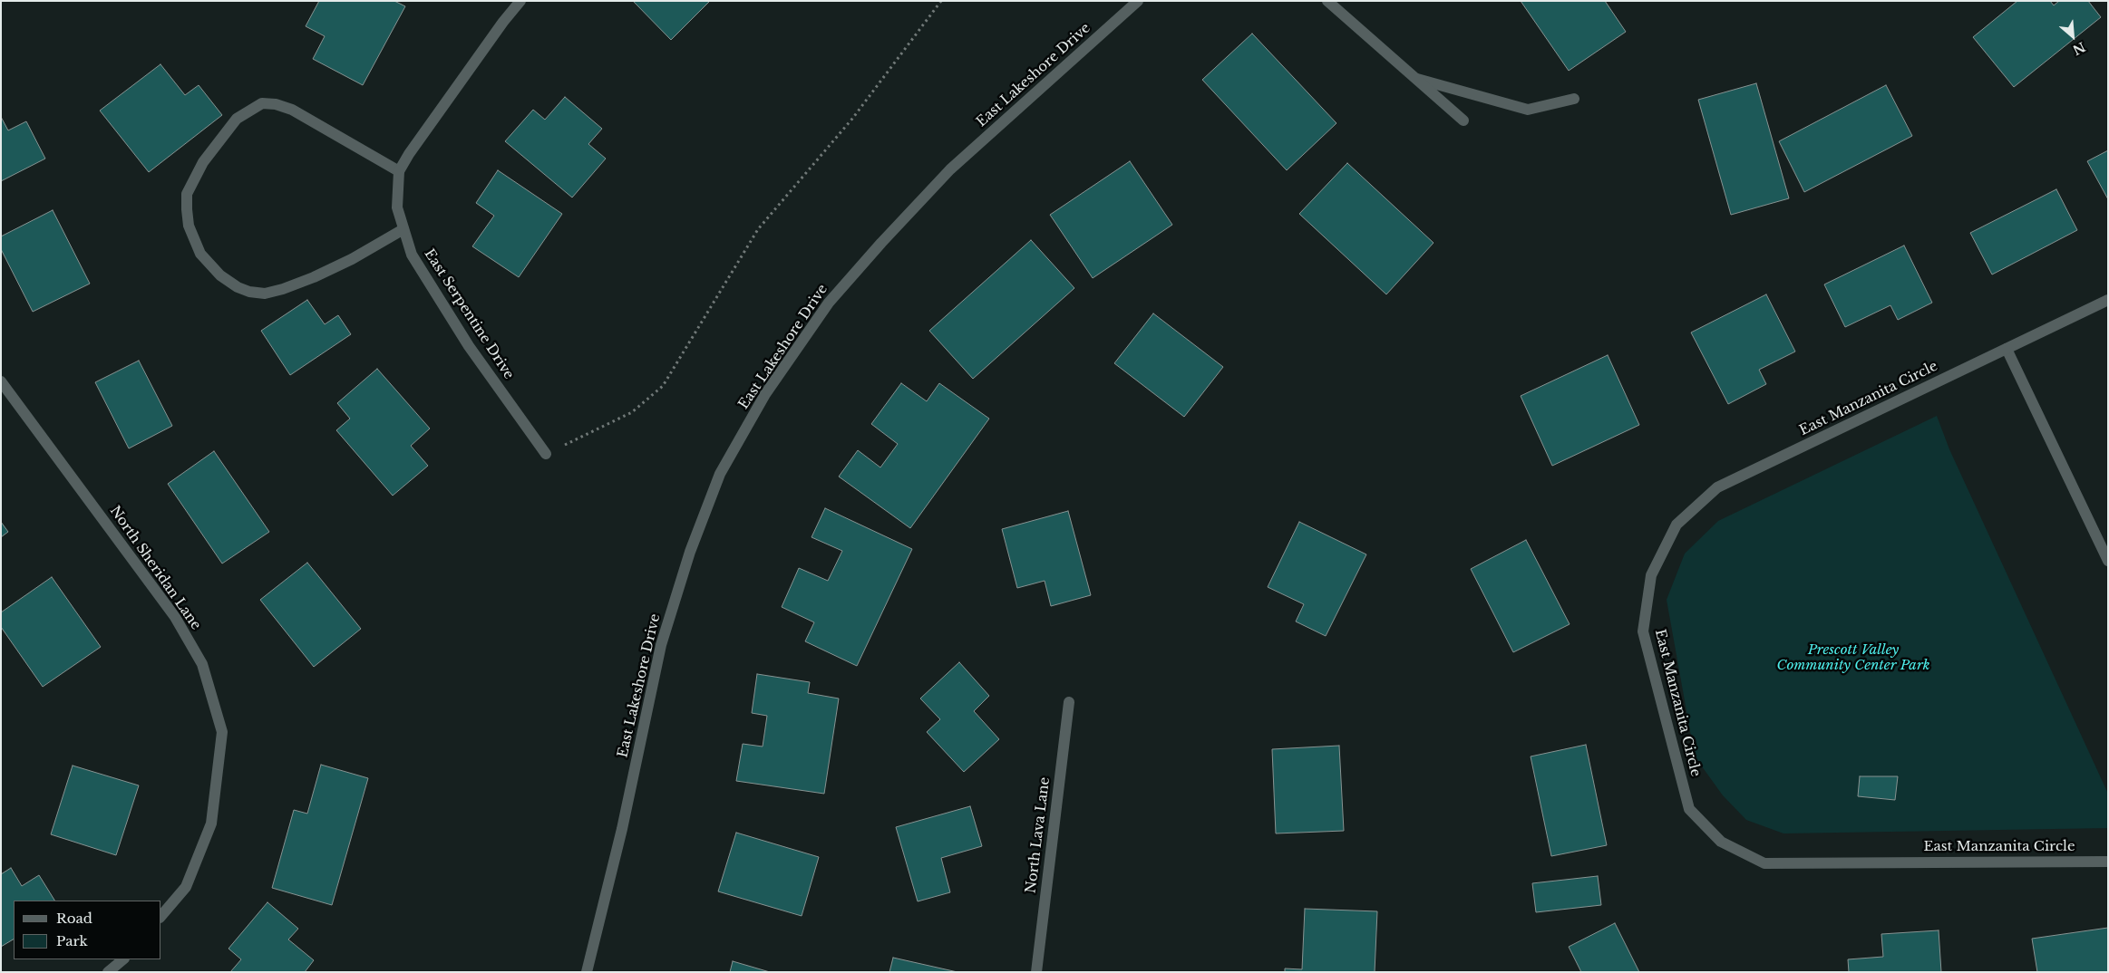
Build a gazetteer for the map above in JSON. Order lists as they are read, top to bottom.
{
  "streets": {
    "street": [
      "East Lakeshore Drive",
      "East Serpentine Drive",
      "East Manzanita Circle",
      "North Sheridan Lane",
      "North Lava Lane"
    ]
  },
  "parks": ["Prescott Valley Community Center Park"],
  "legend": ["Road", "Park"],
  "north": "bottom right"
}
